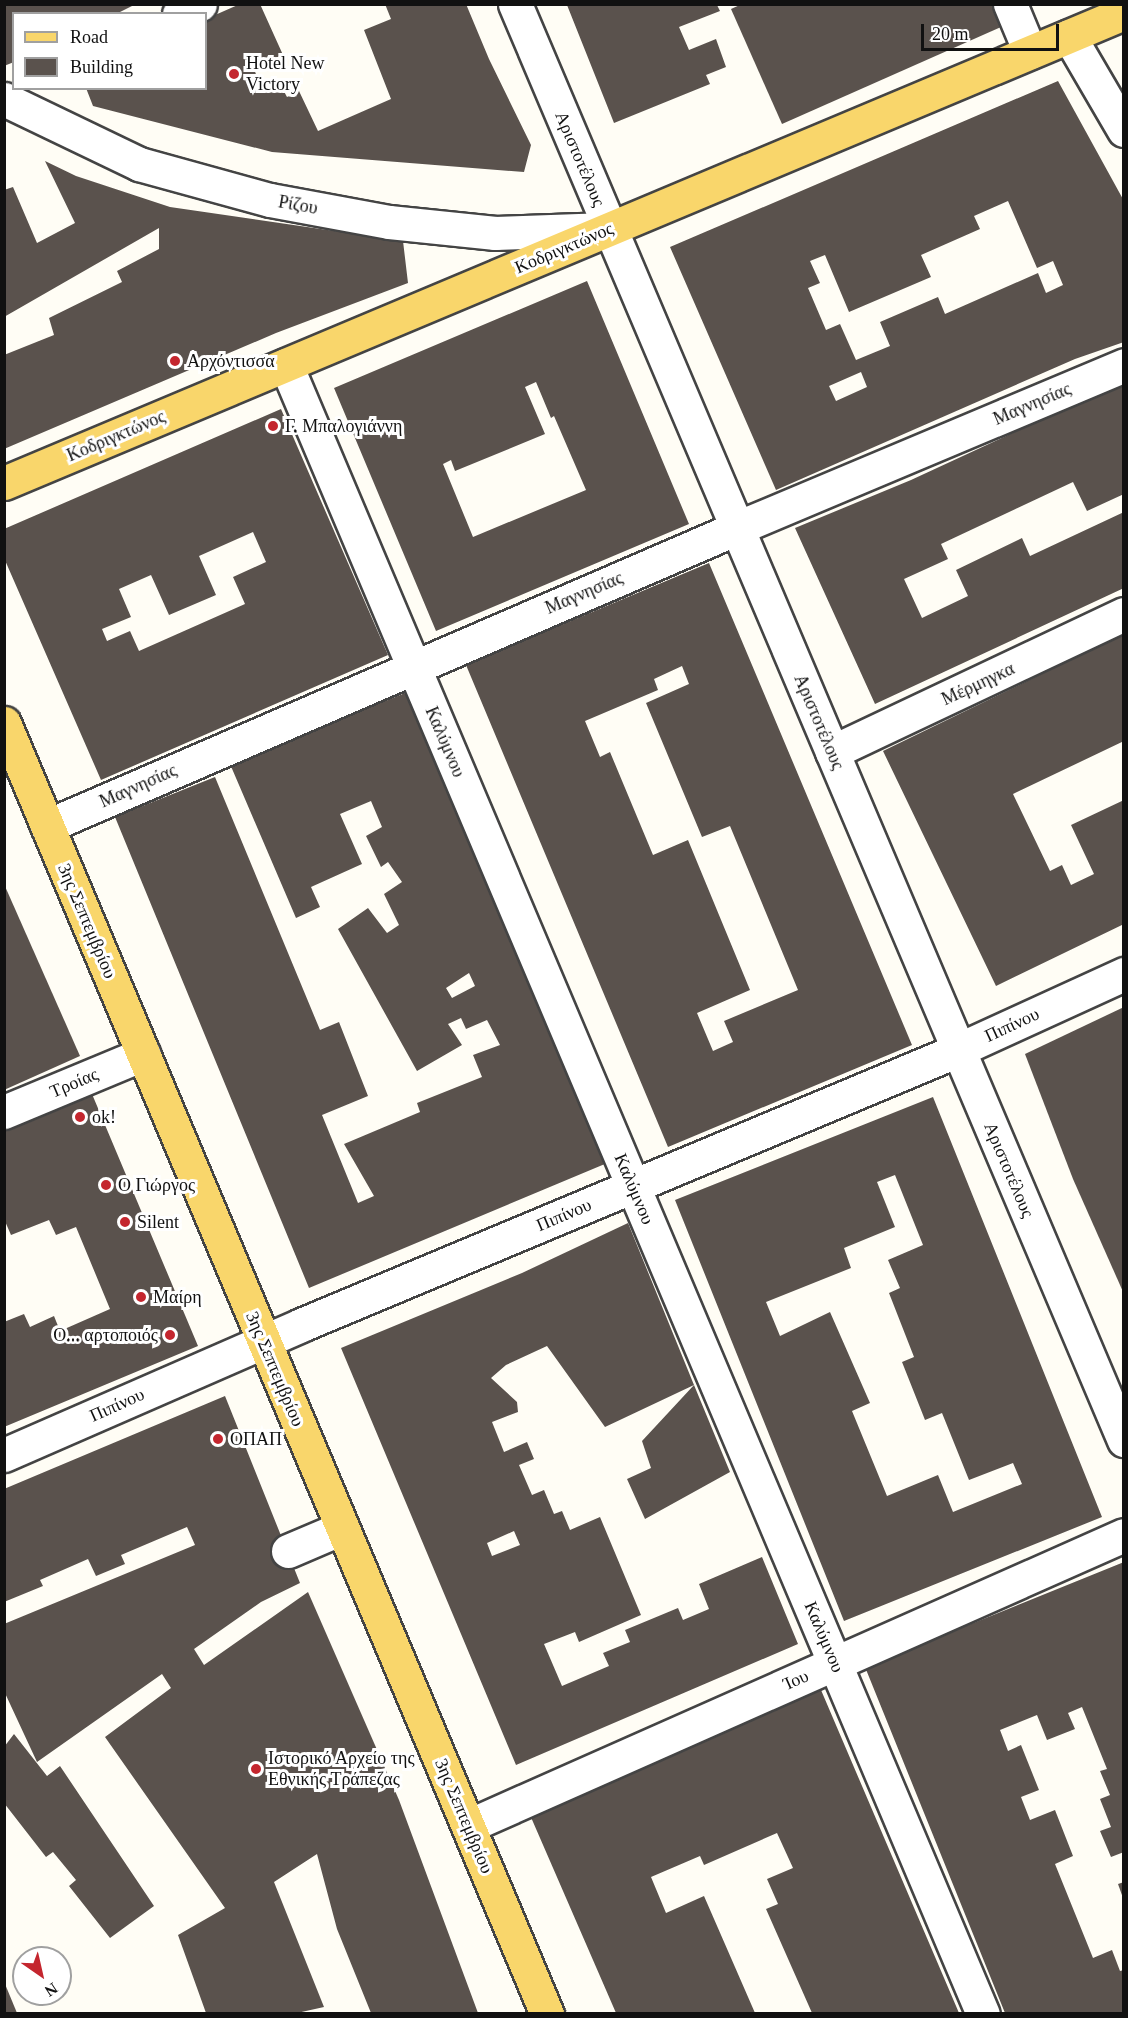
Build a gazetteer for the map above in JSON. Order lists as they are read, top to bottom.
{
  "streets": {
    "main road": ["Κοδριγκτώνος", "3ης Σεπτεμβρίου"],
    "street": [
      "Αριστοτέλους",
      "Ρίζου",
      "Μαγνησίας",
      "Μέρμηγκα",
      "Καλύμνου",
      "Πιπίνου",
      "Τροίας",
      "Ίου"
    ]
  },
  "crossings": [
    ["Αριστοτέλους", "Ρίζου"],
    ["Αριστοτέλους", "Κοδριγκτώνος"],
    ["Αριστοτέλους", "Μαγνησίας"],
    ["Αριστοτέλους", "Μέρμηγκα"],
    ["Αριστοτέλους", "Πιπίνου"],
    ["Ρίζου", "Κοδριγκτώνος"],
    ["Κοδριγκτώνος", "Καλύμνου"],
    ["Μαγνησίας", "Καλύμνου"],
    ["Μαγνησίας", "3ης Σεπτεμβρίου"],
    ["Καλύμνου", "Πιπίνου"],
    ["Καλύμνου", "Ίου"],
    ["3ης Σεπτεμβρίου", "Πιπίνου"],
    ["3ης Σεπτεμβρίου", "Τροίας"],
    ["3ης Σεπτεμβρίου", "Ίου"]
  ],
  "places": [
    "Hotel New Victory",
    "Αρχόντισσα",
    "Γ. Μπαλογιάννη",
    "ok!",
    "Ο Γιώργος",
    "Silent",
    "Μαίρη",
    "Ο... αρτοποιός",
    "ΟΠΑΠ",
    "Ιστορικό Αρχείο της Εθνικής Τράπεζας"
  ],
  "legend": ["Road", "Building"],
  "scale_bar": "20 m",
  "north": "bottom right"
}
